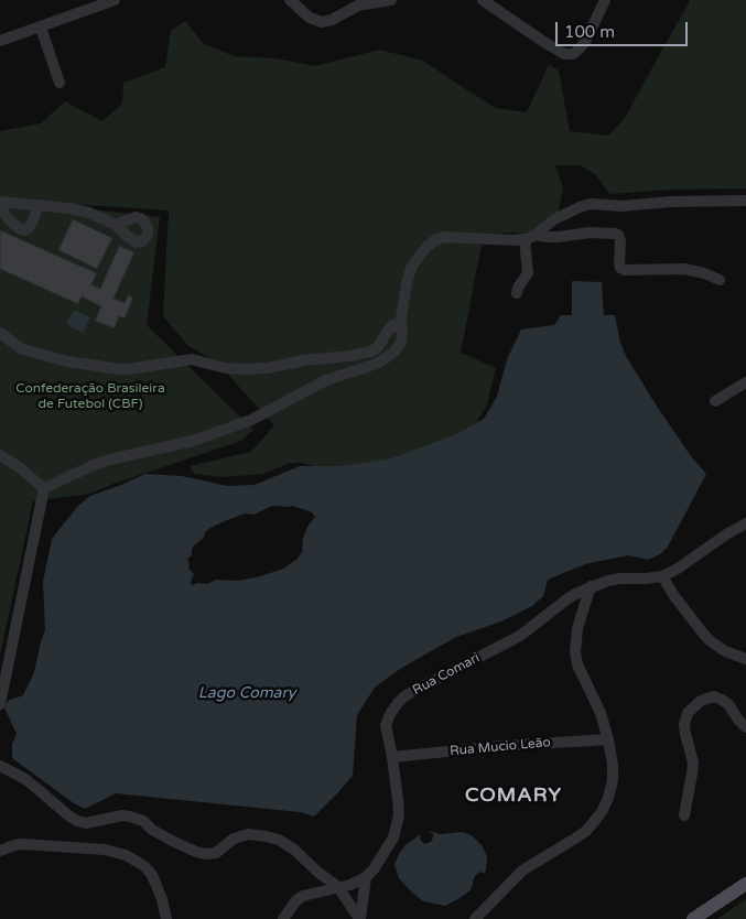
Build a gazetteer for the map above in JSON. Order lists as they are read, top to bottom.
{
  "streets": {
    "street": ["Rua Comari", "Rua Mucio Leão"]
  },
  "crossings": [
    ["Rua Comari", "Rua Mucio Leão"]
  ],
  "districts": ["COMARY"],
  "water": ["Lago Comary"],
  "parks": ["Confederação Brasileira de Futebol (CBF)"],
  "scale_bar": "100 m"
}
